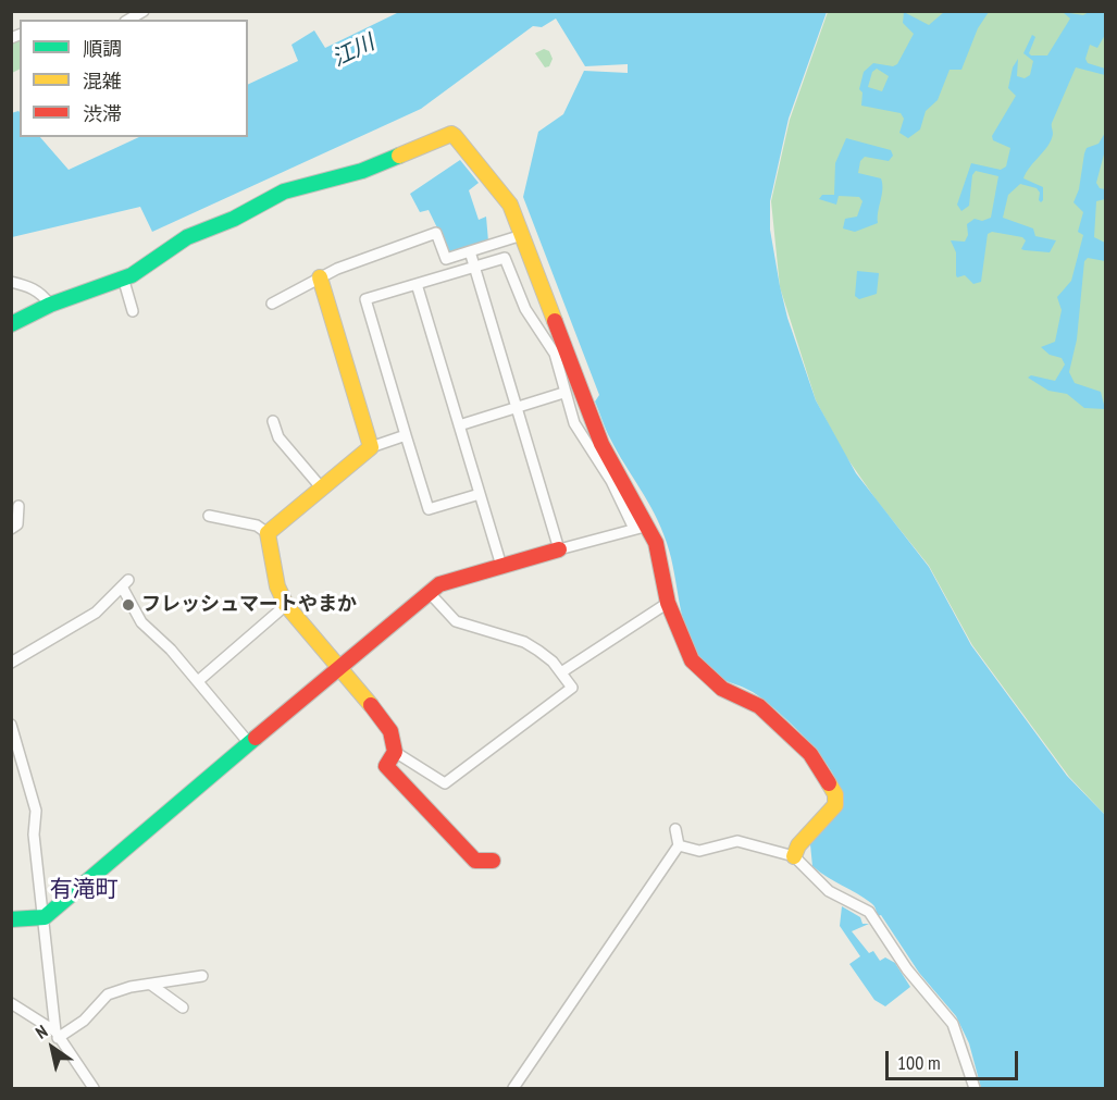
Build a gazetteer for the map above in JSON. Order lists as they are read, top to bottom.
{
  "districts": ["有滝町"],
  "water": ["江川"],
  "places": ["フレッシュマートやまか"],
  "legend": ["順調", "混雑", "渋滞"],
  "scale_bar": "100 m",
  "north": "top left"
}
